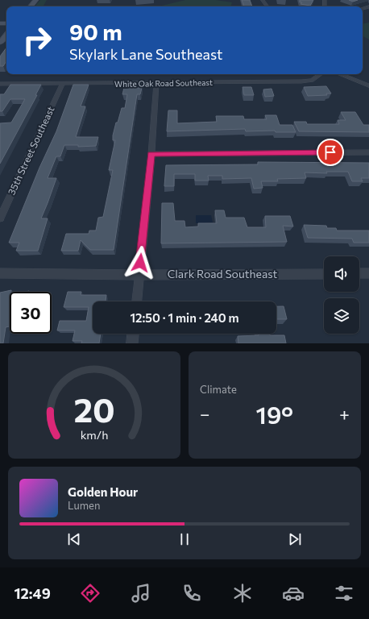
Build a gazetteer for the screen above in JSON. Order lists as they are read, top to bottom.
{
  "streets": {
    "street": ["White Oak Road Southeast", "35th Street Southeast", "Clark Road Southeast"]
  },
  "crossings": [
    ["White Oak Road Southeast", "35th Street Southeast"]
  ],
  "page": {
    "turn": ["90 m", "Skylark Lane Southeast"],
    "limit": "30",
    "trip": "12:50 · 1 min · 240 m",
    "tile": "Climate",
    "heat": ["−", "19°", "+"],
    "song": ["Golden Hour", "Lumen"],
    "tabs": "12:49",
    "gauge": ["20", "km/h"]
  }
}
